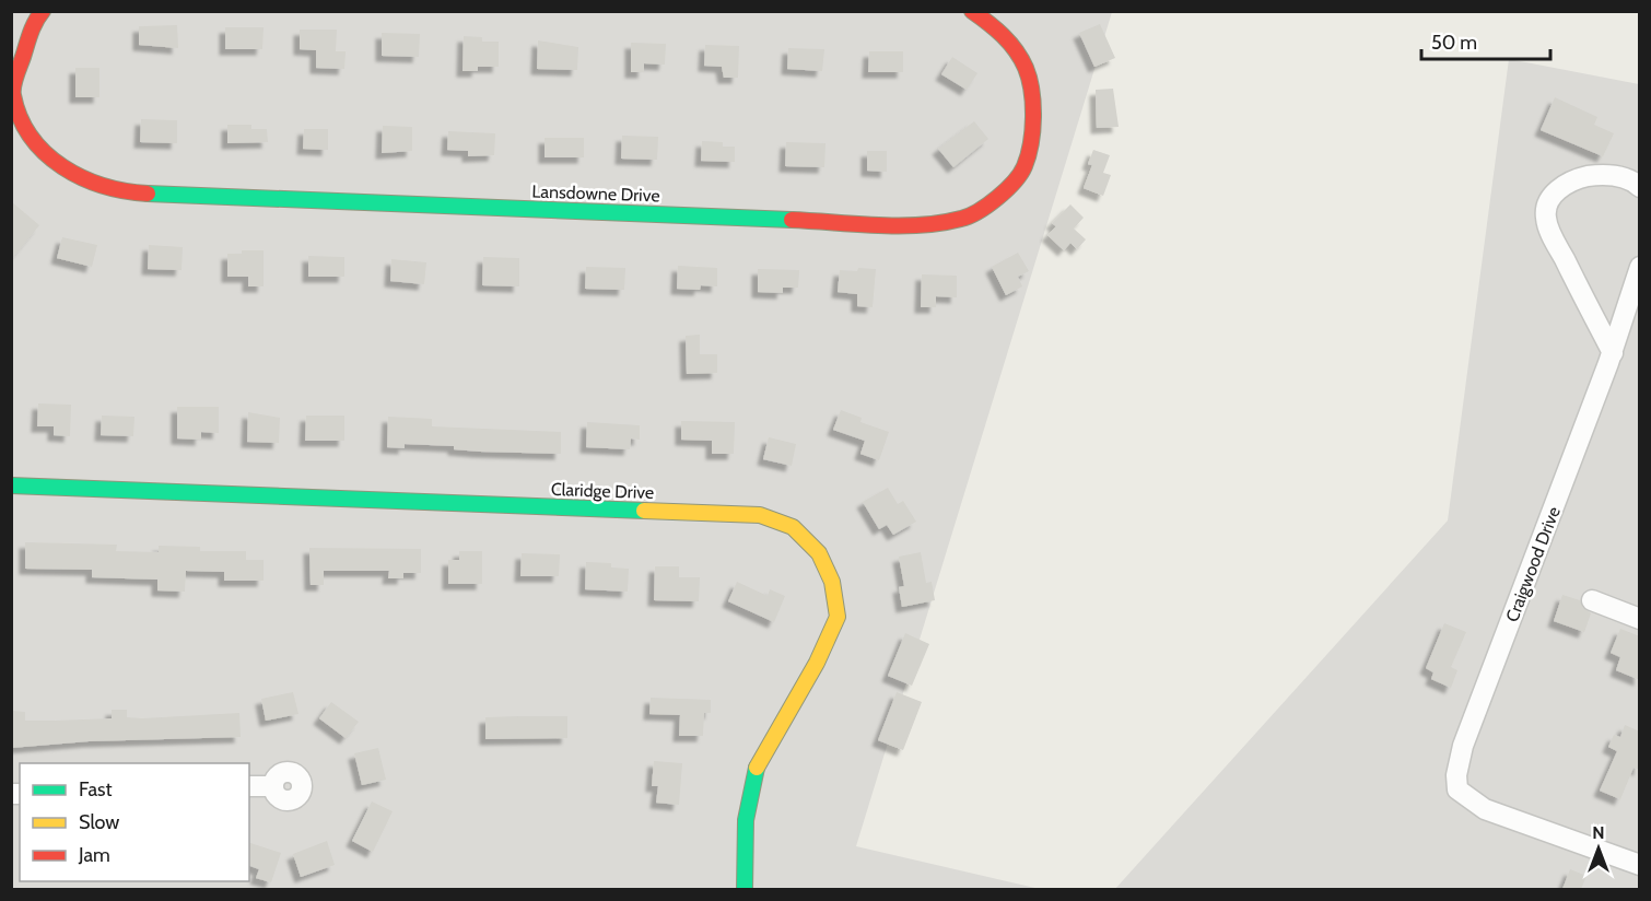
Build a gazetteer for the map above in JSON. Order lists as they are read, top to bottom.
{
  "streets": {
    "street": ["Lansdowne Drive", "Claridge Drive", "Craigwood Drive"]
  },
  "legend": ["Fast", "Slow", "Jam"],
  "scale_bar": "50 m",
  "north": "top"
}
